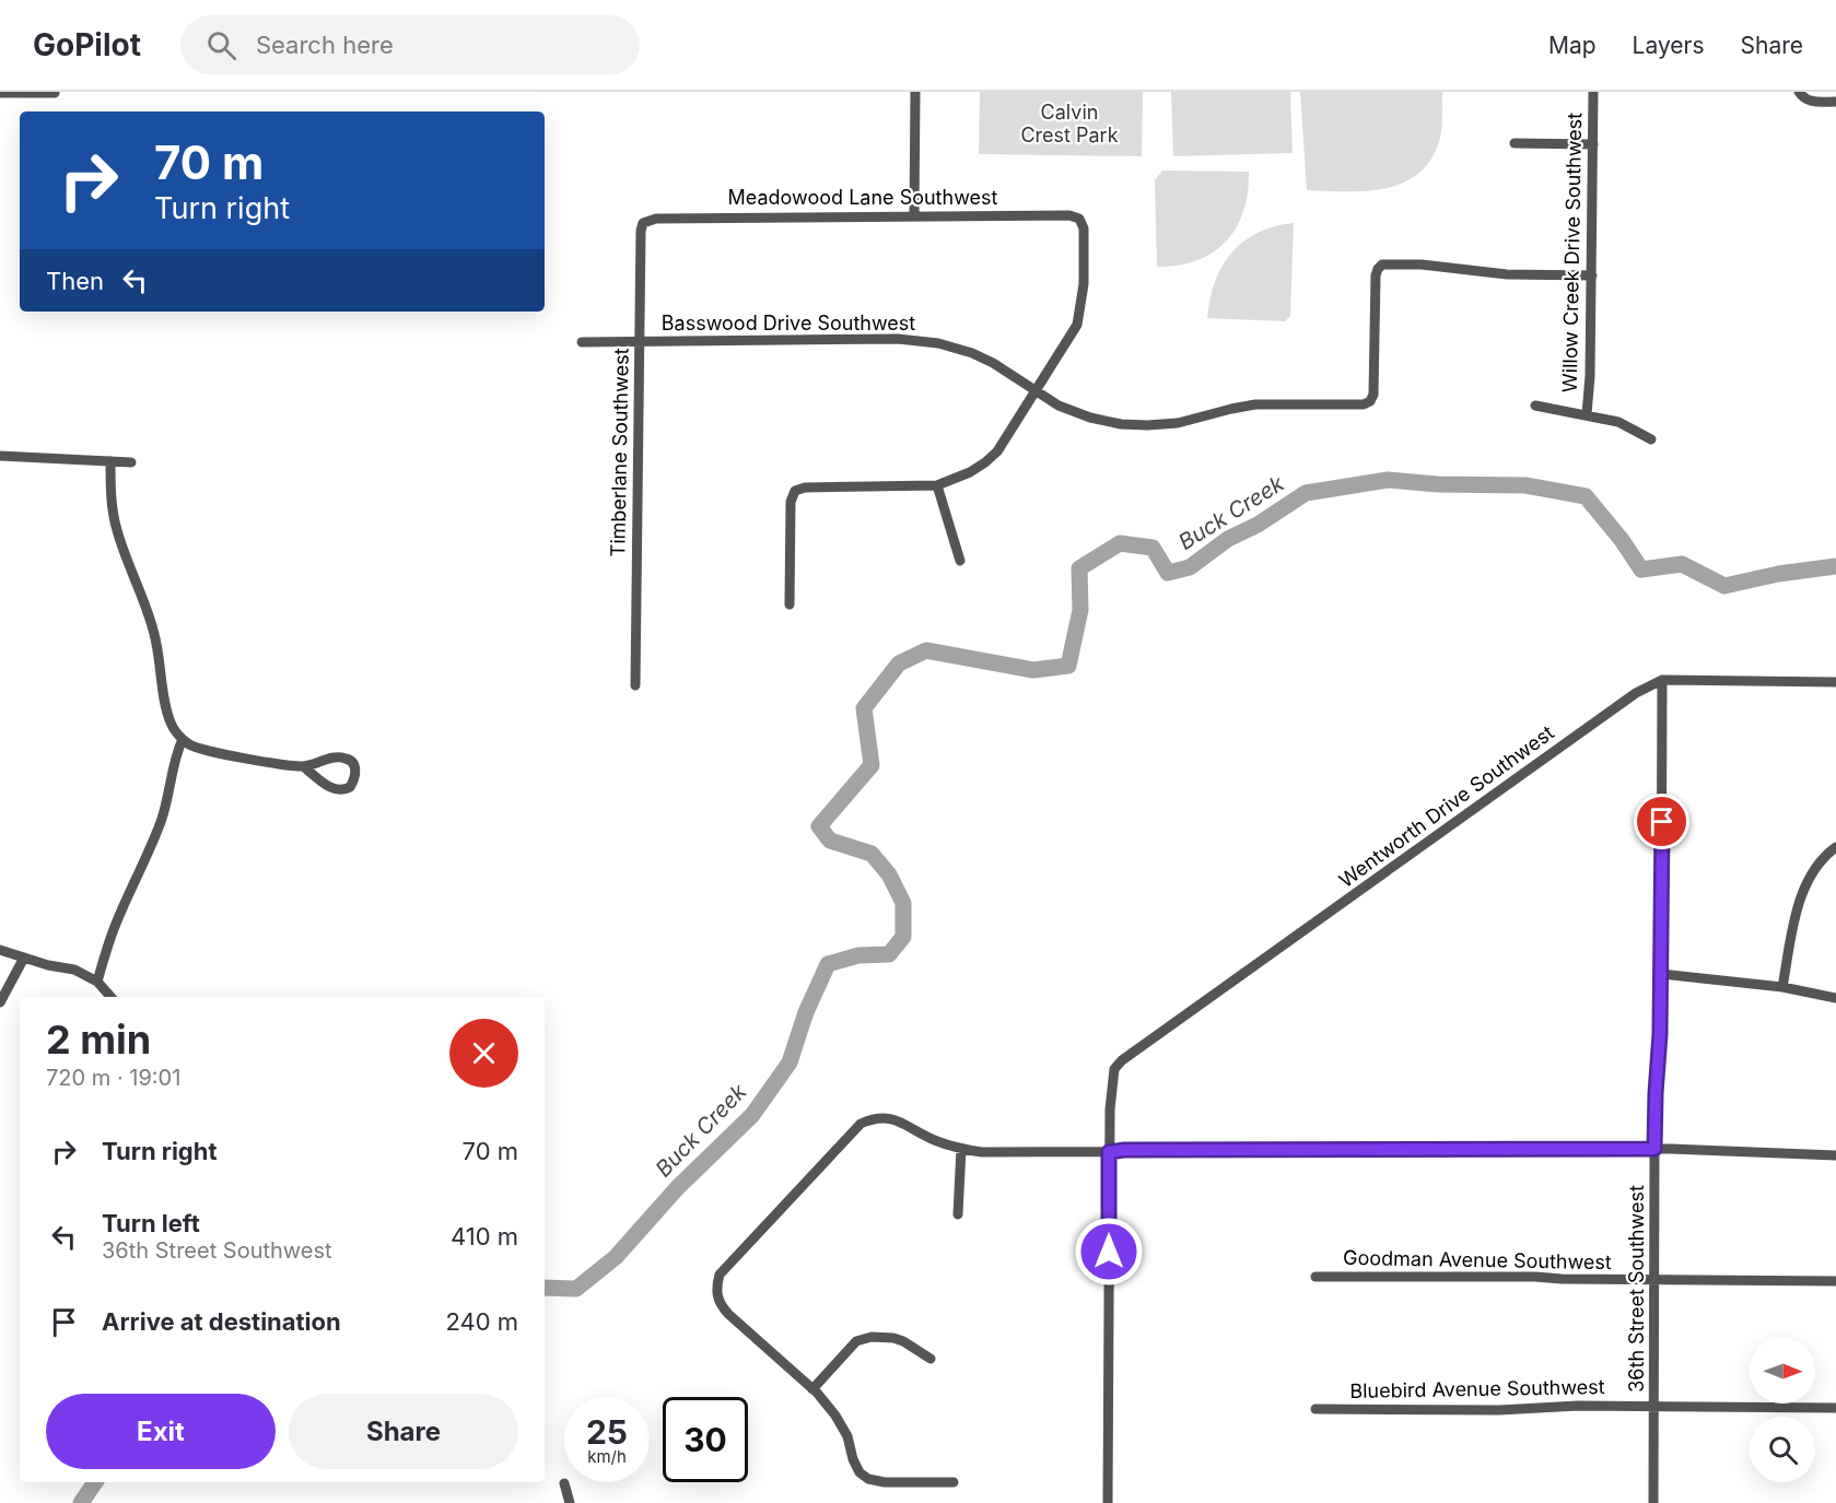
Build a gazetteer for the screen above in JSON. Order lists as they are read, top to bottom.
{
  "streets": {
    "street": [
      "Meadowood Lane Southwest",
      "Willow Creek Drive Southwest",
      "Basswood Drive Southwest",
      "Timberlane Southwest",
      "Wentworth Drive Southwest",
      "Goodman Avenue Southwest",
      "36th Street Southwest",
      "Bluebird Avenue Southwest"
    ]
  },
  "crossings": [
    ["Meadowood Lane Southwest", "Basswood Drive Southwest"],
    ["Meadowood Lane Southwest", "Timberlane Southwest"],
    ["Willow Creek Drive Southwest", "Basswood Drive Southwest"],
    ["Basswood Drive Southwest", "Timberlane Southwest"],
    ["Wentworth Drive Southwest", "36th Street Southwest"],
    ["Goodman Avenue Southwest", "36th Street Southwest"],
    ["36th Street Southwest", "Bluebird Avenue Southwest"]
  ],
  "water": ["Buck Creek"],
  "parks": ["Calvin Crest Park"],
  "north": "right",
  "page": {
    "header": "GoPilot",
    "search": "Search here",
    "nav": ["Map", "Layers", "Share"],
    "turn": ["70 m", "Turn right"],
    "then": "Then",
    "heading": ["2 min", "720 m · 19:01"],
    "list": [
      {
        "name": "Turn right",
        "value": "70 m"
      },
      {
        "name": "Turn left",
        "note": "36th Street Southwest",
        "value": "410 m"
      },
      {
        "name": "Arrive at destination",
        "value": "240 m"
      }
    ],
    "buttons": ["Exit", "Share"],
    "speed": "25 km/h",
    "limit": "30"
  }
}
